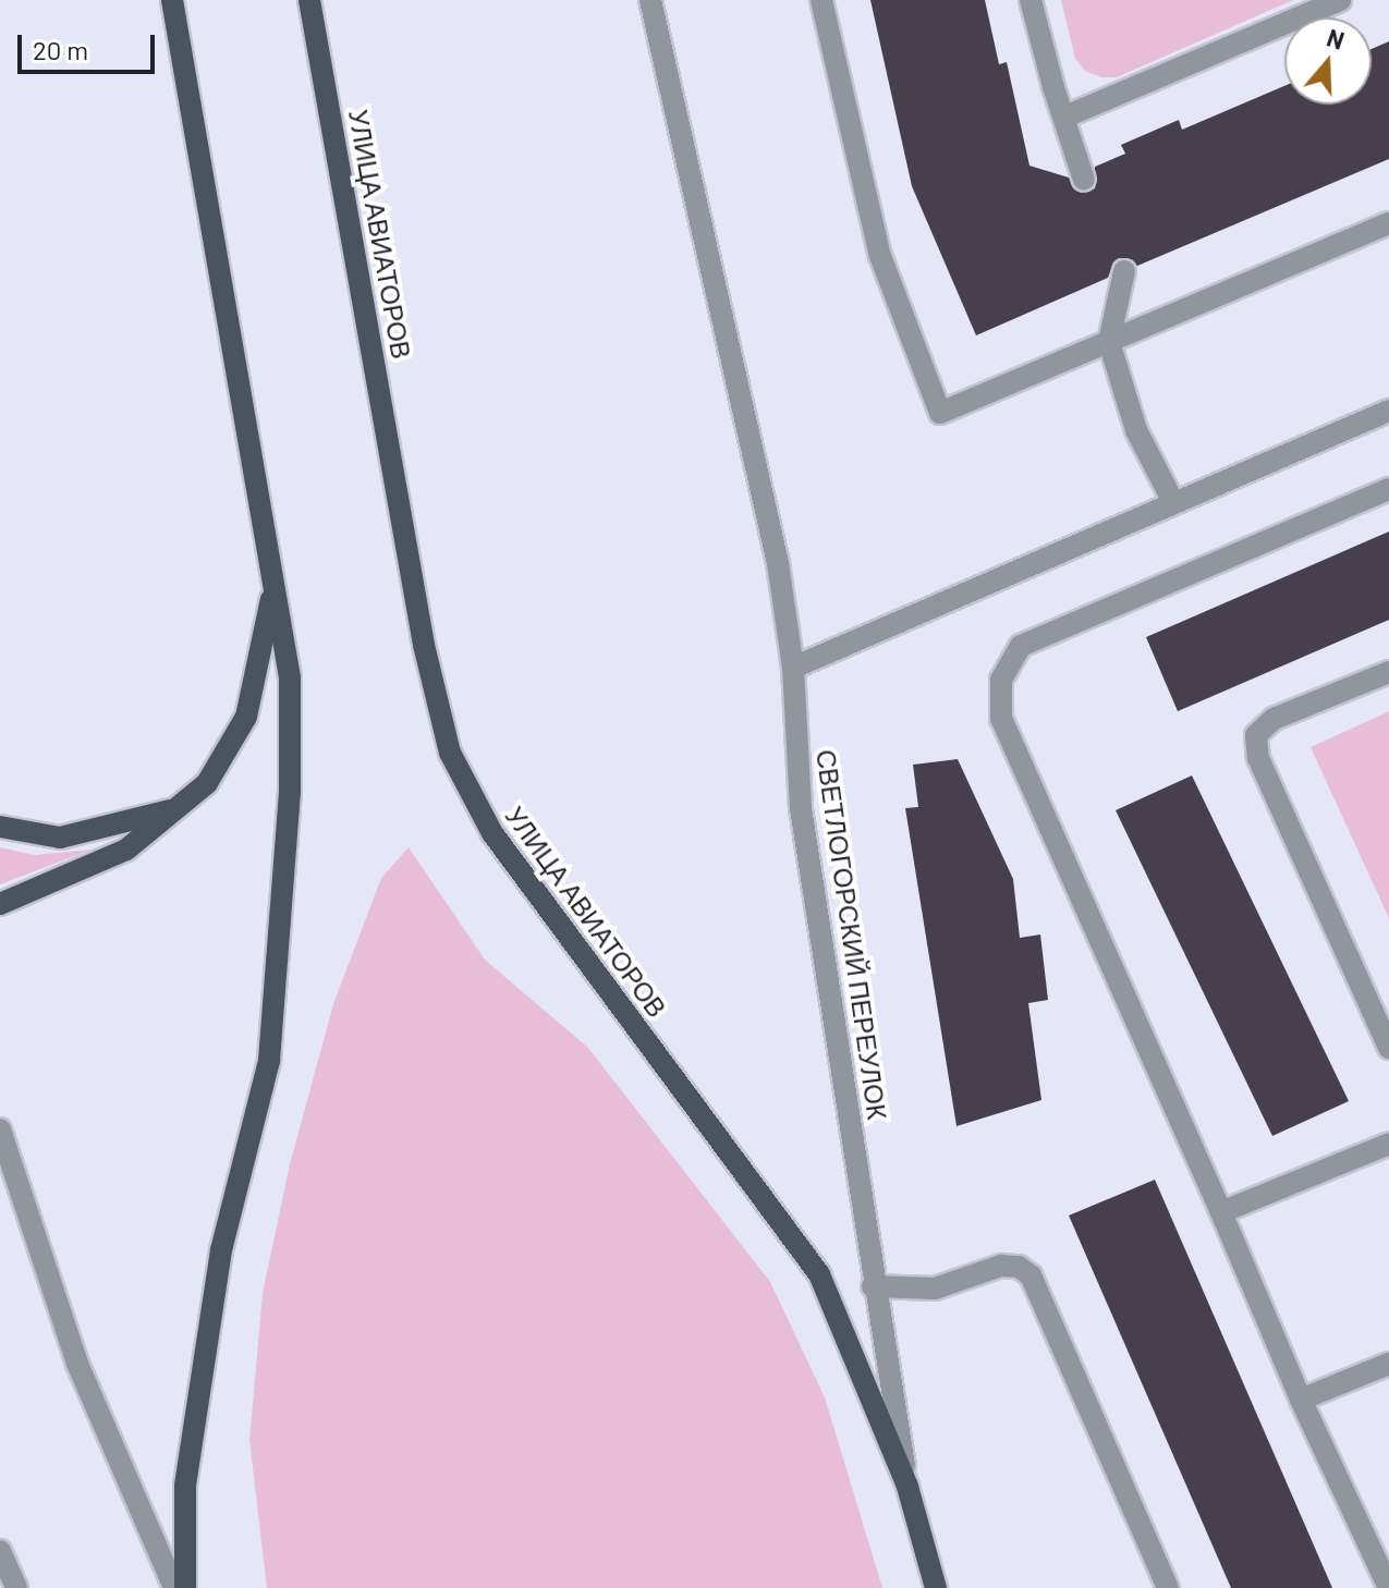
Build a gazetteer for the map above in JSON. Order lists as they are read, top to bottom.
{
  "streets": {
    "main road": ["УЛИЦА АВИАТОРОВ"],
    "street": ["СВЕТЛОГОРСКИЙ ПЕРЕУЛОК"]
  },
  "crossings": [
    ["УЛИЦА АВИАТОРОВ", "СВЕТЛОГОРСКИЙ ПЕРЕУЛОК"]
  ],
  "scale_bar": "20 m",
  "north": "top"
}
